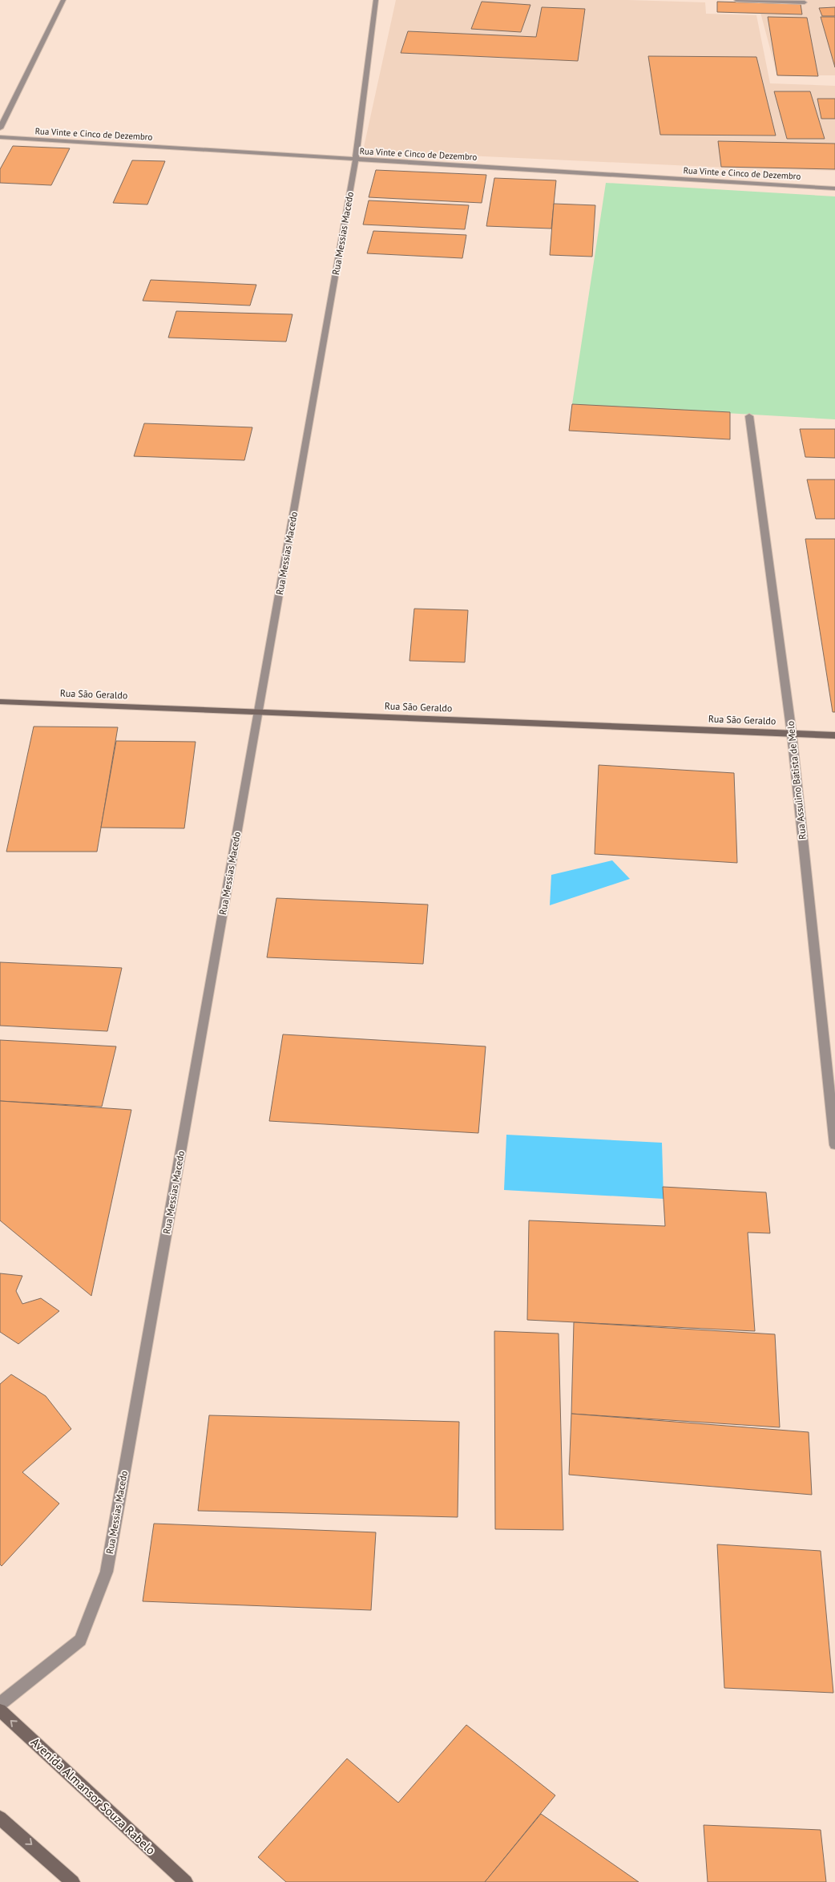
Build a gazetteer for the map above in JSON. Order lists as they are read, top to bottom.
{
  "streets": {
    "street": [
      "Rua Vinte e Cinco de Dezembro",
      "Rua Messias Macedo",
      "Rua São Geraldo",
      "Rua Assulino Batista de Melo",
      "Avenida Almansor Souza Rabelo"
    ]
  },
  "crossings": [
    ["Rua Vinte e Cinco de Dezembro", "Rua Messias Macedo"],
    ["Rua Messias Macedo", "Rua São Geraldo"],
    ["Rua São Geraldo", "Rua Assulino Batista de Melo"]
  ]
}
